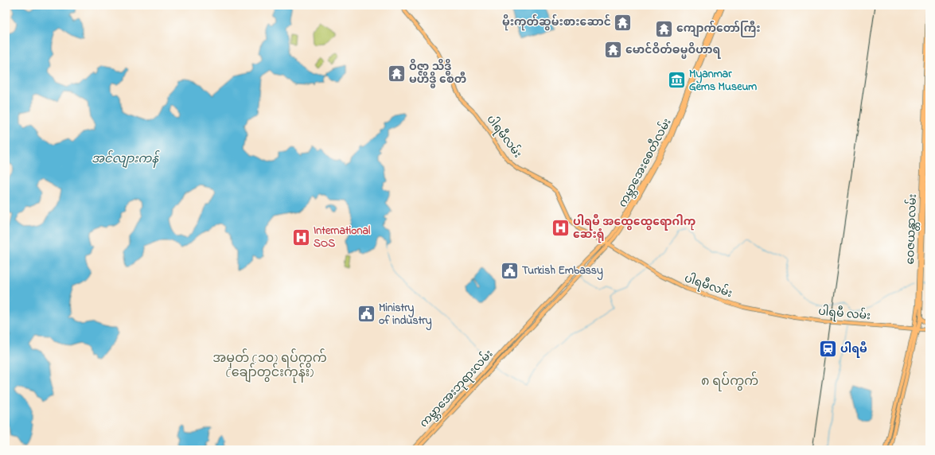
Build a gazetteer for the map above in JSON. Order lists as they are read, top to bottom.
{
  "streets": {
    "main road": [
      "ပါရမီလမ်း",
      "ကမ္ဘာအေးစေတီလမ်း",
      "ဝေဇယန္တာလမ်း",
      "ပါရမီ လမ်း",
      "ကမ္ဘာအေးဘုရားလမ်း"
    ]
  },
  "crossings": [
    ["ပါရမီလမ်း", "ပါရမီ လမ်း"]
  ],
  "districts": ["အမှတ် (၁၀) ရပ်ကွက် (ချော်တွင်းကုန်း)", "၈ ရပ်ကွက်"],
  "water": ["အင်လျားကန်"],
  "places": {
    "temple": [
      "မိုးကုတ်ဆွမ်းစားဆောင်",
      "ကျောက်တော်ကြီး",
      "မောင်ဝိတ်ဓမ္မဝိဟာရ",
      "ဝိဇ္ဇာ သိဒ္ဓိ မဟိဒ္ဓိ စေတီ"
    ],
    "museum": ["Myanmar Gems Museum"],
    "hospital": ["ပါရမီ အထွေထွေရောဂါကု ဆေးရုံ", "International SOS"],
    "public building": ["Turkish Embassy", "Ministry of industry"],
    "station": ["ပါရမီ"]
  }
}
